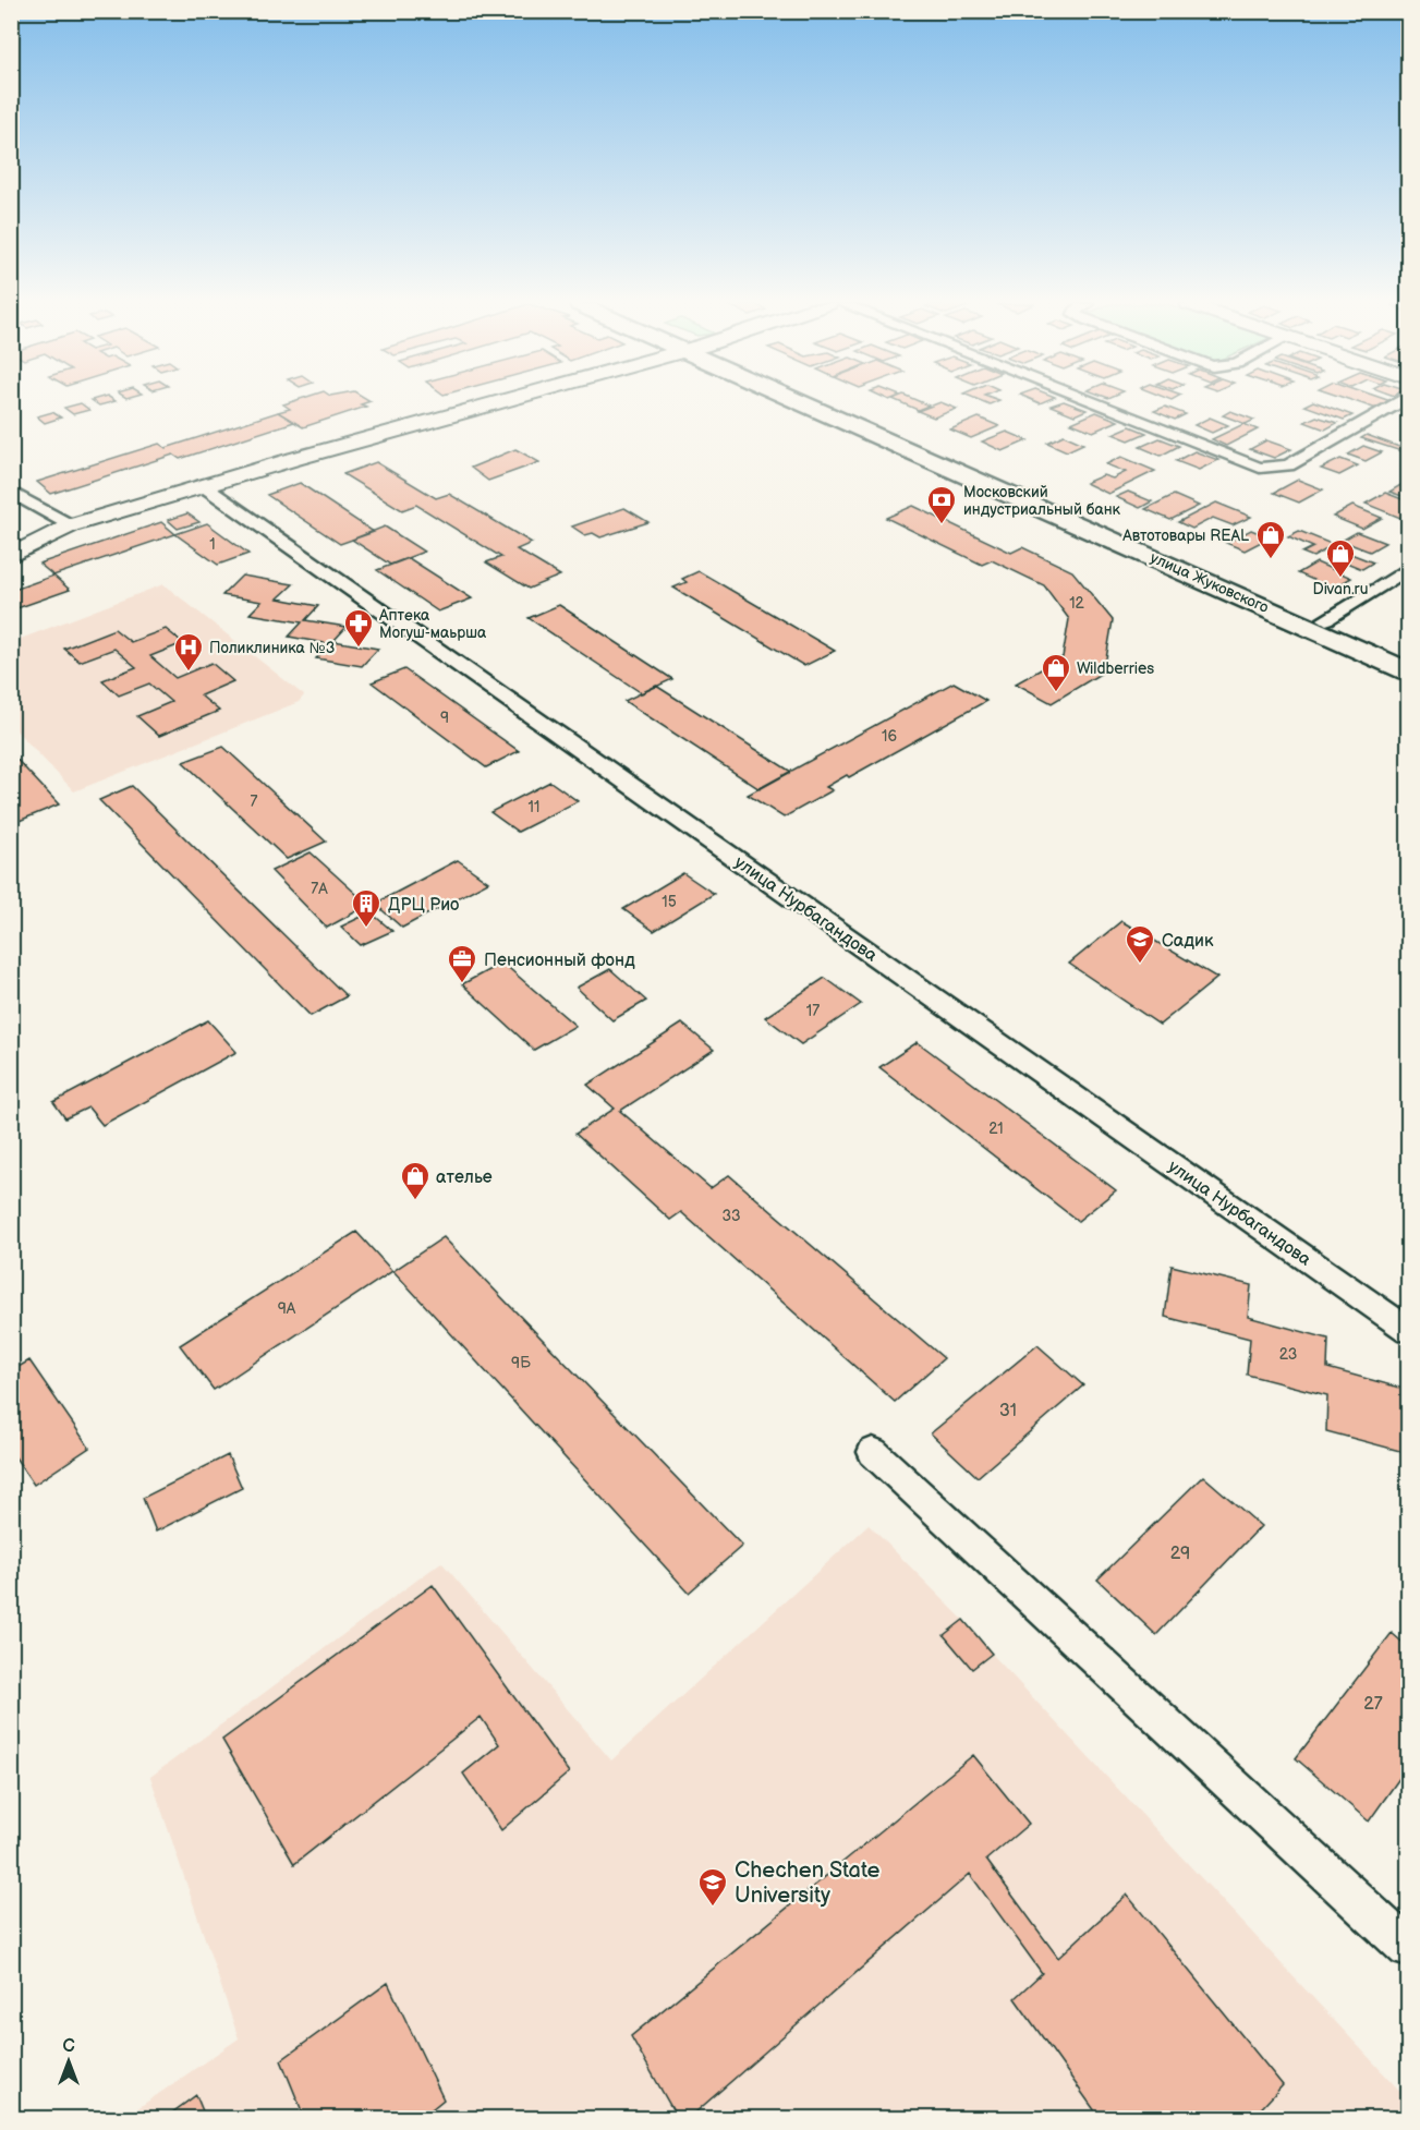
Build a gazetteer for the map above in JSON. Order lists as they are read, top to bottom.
{
  "streets": {
    "main road": ["улица Жуковского"],
    "street": ["улица Нурбагандова"]
  },
  "places": {
    "bank": ["Московский индустриальный банк"],
    "shop": [
      "Автотовары REAL",
      "Divan.ru",
      "Wildberries",
      "ателье"
    ],
    "pharmacy": ["Аптека Могуш-маьрша"],
    "hospital": ["Поликлиника №3"],
    "building": ["ДРЦ Рио"],
    "school or university": ["Садик", "Chechen State University"],
    "office": ["Пенсионный фонд"]
  },
  "house_numbers": [
    "1",
    "12",
    "9",
    "16",
    "7",
    "11",
    "7А",
    "15",
    "17",
    "21",
    "33",
    "9А",
    "23",
    "9Б",
    "31",
    "29",
    "27"
  ],
  "north": "top"
}
